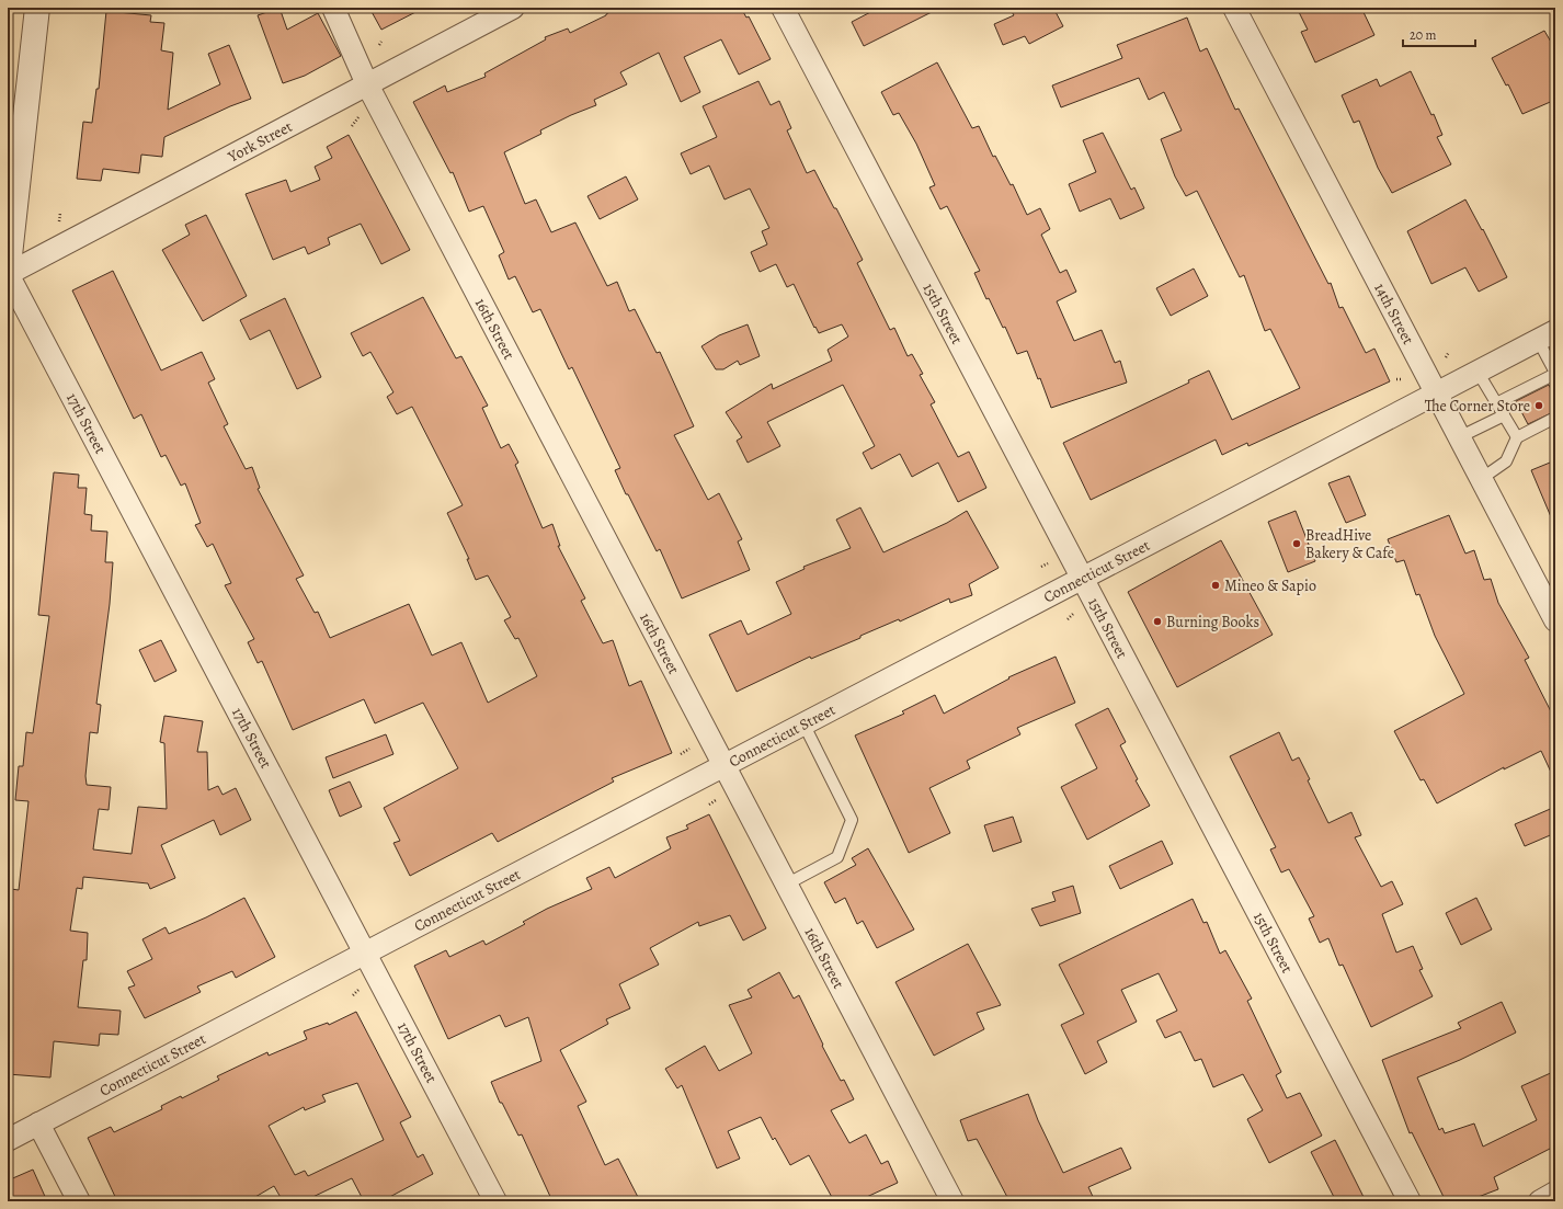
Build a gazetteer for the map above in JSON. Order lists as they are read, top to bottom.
{
  "streets": {
    "street": [
      "York Street",
      "15th Street",
      "14th Street",
      "16th Street",
      "17th Street",
      "Connecticut Street"
    ]
  },
  "crossings": [
    ["York Street", "16th Street"],
    ["York Street", "17th Street"],
    ["15th Street", "Connecticut Street"],
    ["14th Street", "Connecticut Street"],
    ["16th Street", "Connecticut Street"],
    ["17th Street", "Connecticut Street"]
  ],
  "places": [
    "The Corner Store",
    "BreadHive Bakery & Cafe",
    "Mineo & Sapio",
    "Burning Books"
  ],
  "scale_bar": "20 m"
}
